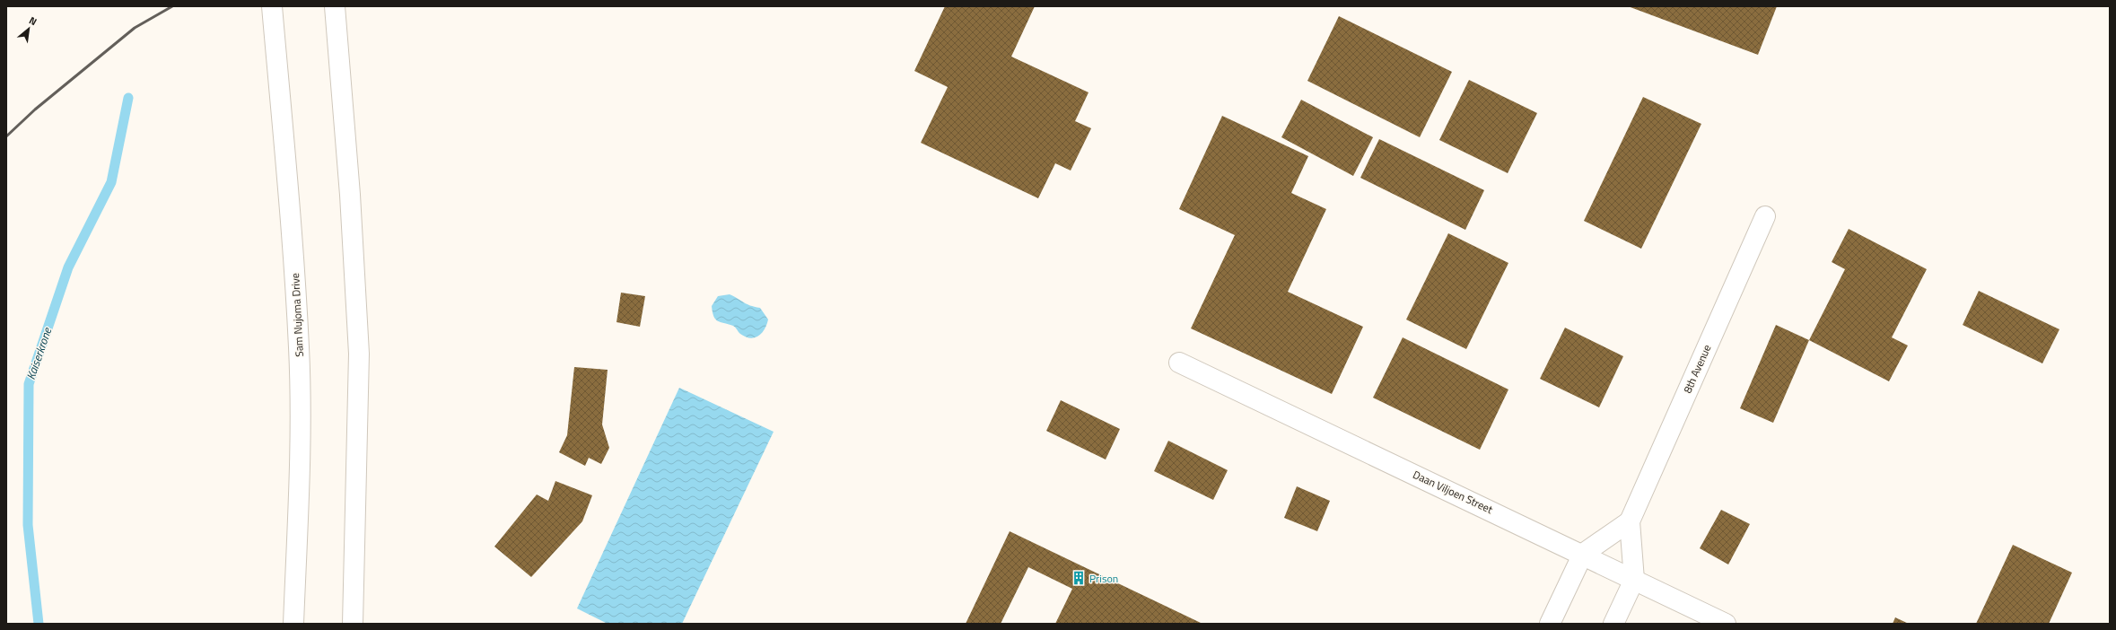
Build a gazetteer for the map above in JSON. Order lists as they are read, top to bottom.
{
  "streets": {
    "main road": ["Sam Nujoma Drive", "8th Avenue", "Daan Viljoen Street"]
  },
  "crossings": [
    ["8th Avenue", "Daan Viljoen Street"]
  ],
  "water": ["Kaiserkrone"],
  "places": {
    "building": ["Prison"]
  },
  "north": "top right"
}
